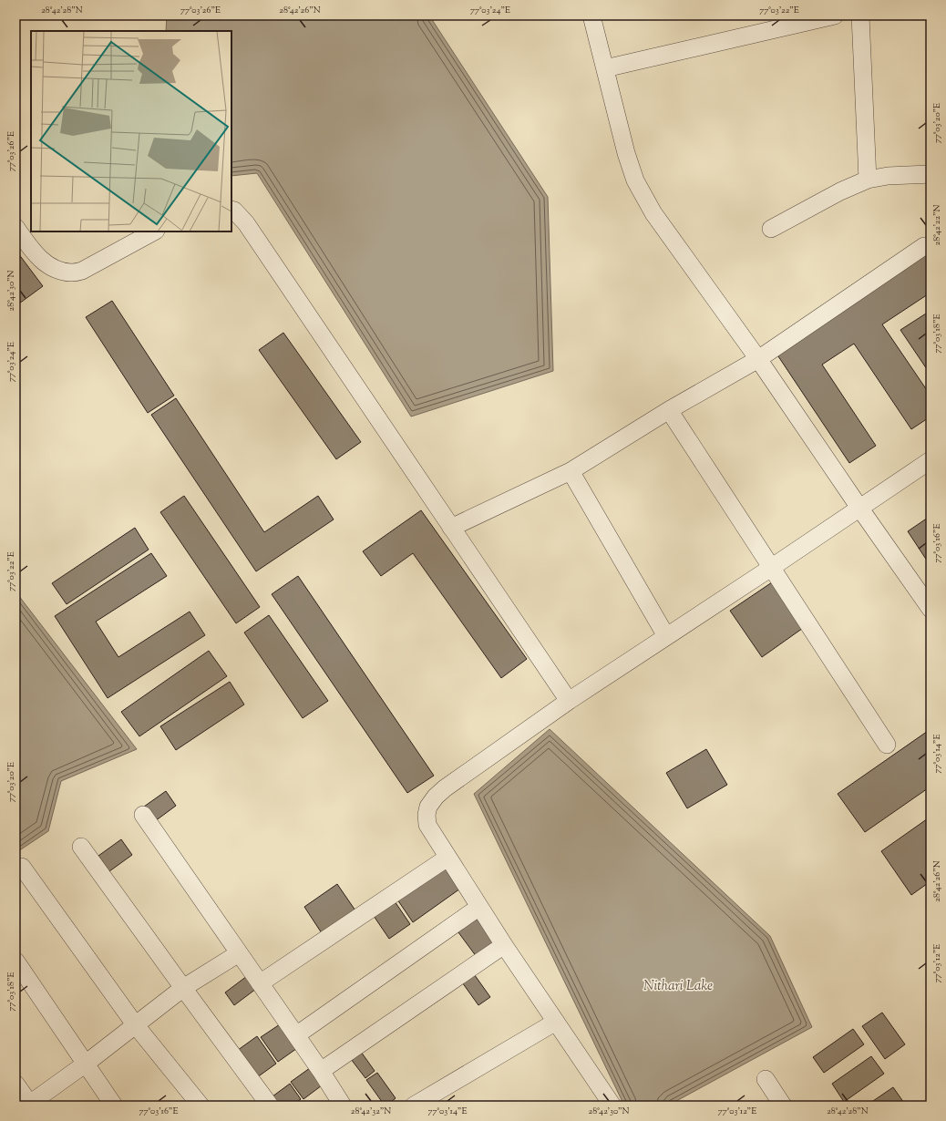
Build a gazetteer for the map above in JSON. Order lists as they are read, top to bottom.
{
  "water": ["Nithari Lake"],
  "coordinates": [
    "28°42'28\"N",
    "77°03'26\"E",
    "28°42'26\"N",
    "77°03'24\"E",
    "77°03'22\"E",
    "77°03'20\"E",
    "28°42'22\"N",
    "28°42'30\"N",
    "77°03'18\"E",
    "77°03'16\"E",
    "77°03'14\"E",
    "77°03'12\"E",
    "28°42'32\"N"
  ]
}
